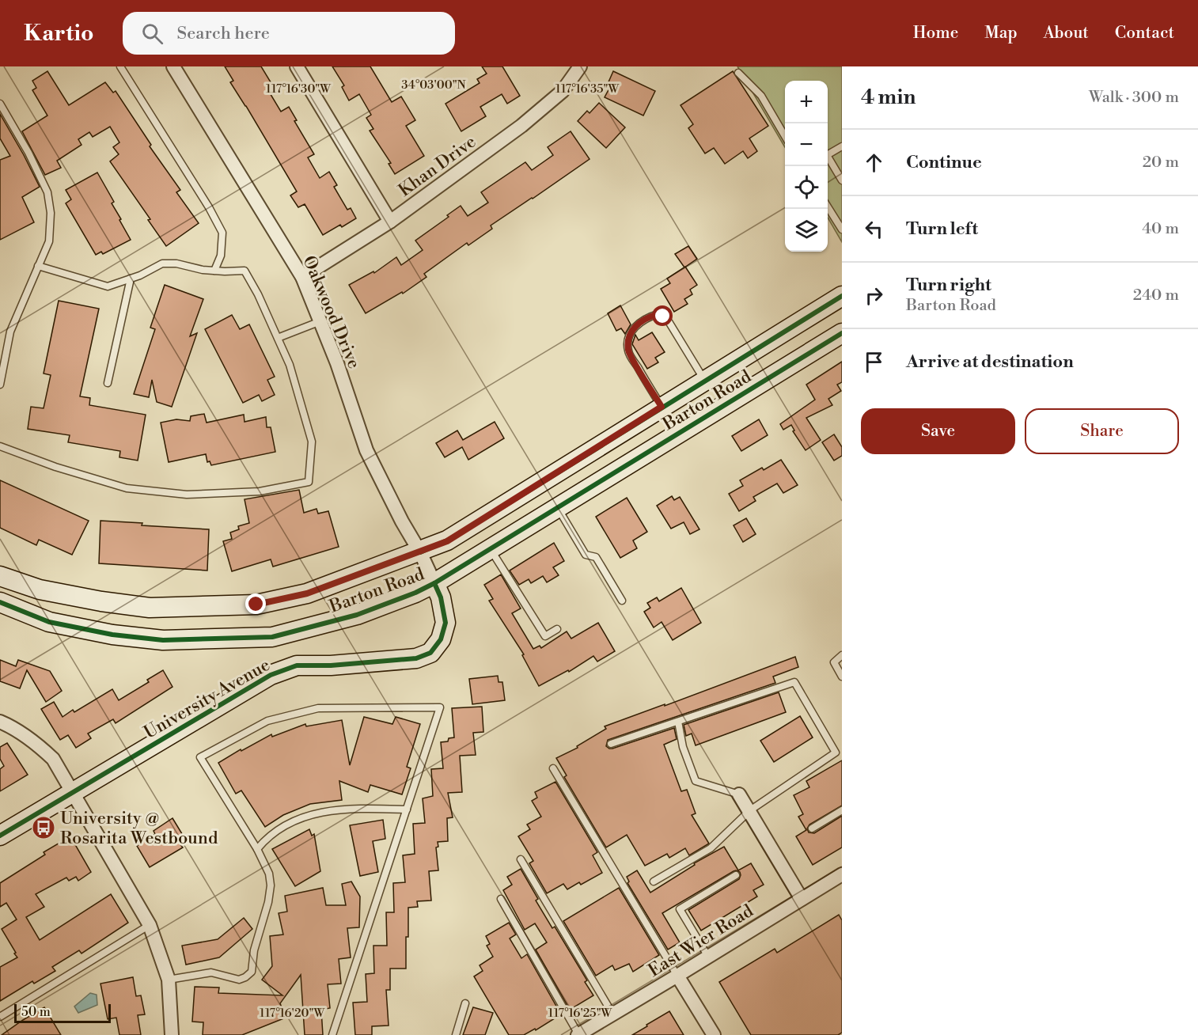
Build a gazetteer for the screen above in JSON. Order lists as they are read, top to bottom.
{
  "streets": {
    "main road": ["Barton Road", "University Avenue"],
    "street": ["Khan Drive", "Oakwood Drive", "East Wier Road"]
  },
  "crossings": [
    ["Khan Drive", "Oakwood Drive"],
    ["Oakwood Drive", "Barton Road"],
    ["Oakwood Drive", "University Avenue"],
    ["Barton Road", "University Avenue"]
  ],
  "places": {
    "bus stop": ["University @ Rosarita Westbound"]
  },
  "scale_bar": "50 m",
  "page": {
    "header": "Kartio",
    "search": "Search here",
    "nav": [
      "Home",
      "Map",
      "About",
      "Contact"
    ],
    "heading": ["4 min", "Walk · 300 m"],
    "map_buttons": ["+", "−"],
    "list": [
      ["Continue", "20 m"],
      ["Turn left", "40 m"],
      ["Turn right", "Barton Road", "240 m"],
      "Arrive at destination"
    ],
    "buttons": ["Save", "Share"],
    "scale": "50 m"
  },
  "coordinates": [
    "34°03'00\"N",
    "117°16'35\"W",
    "117°16'30\"W",
    "117°16'20\"W",
    "117°16'25\"W"
  ]
}
